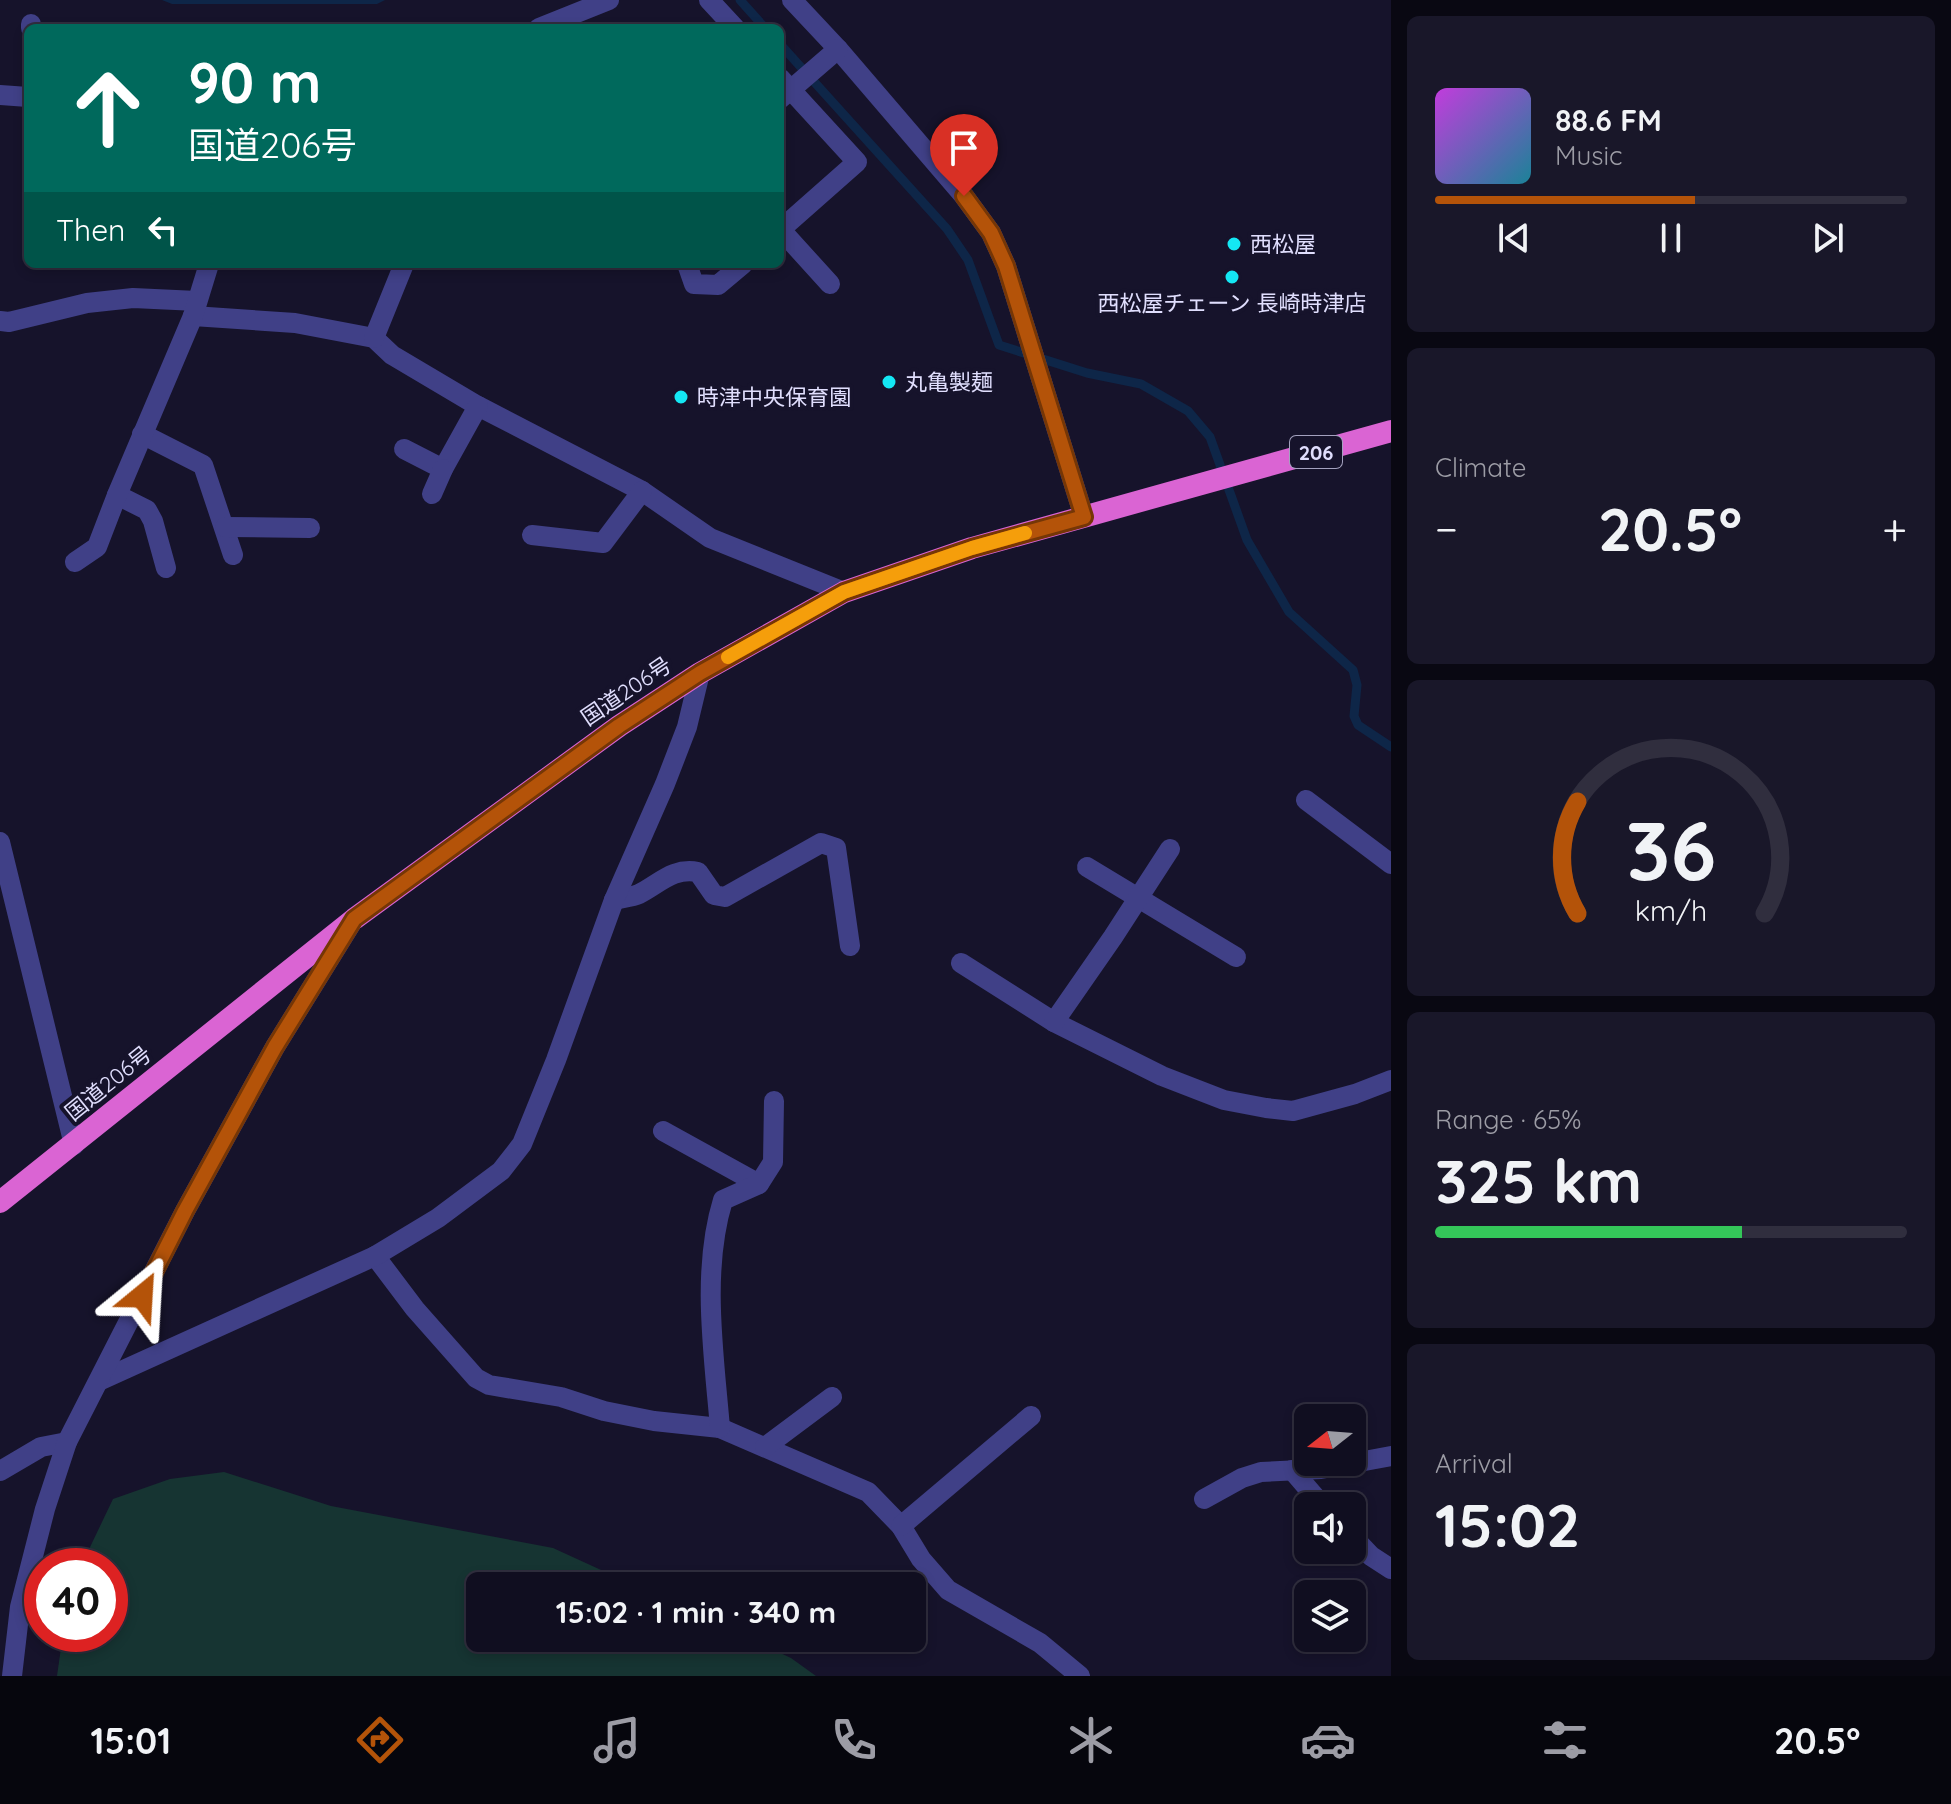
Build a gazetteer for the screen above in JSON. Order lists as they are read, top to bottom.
{
  "streets": {
    "highway": ["206", "国道206号"]
  },
  "places": [
    "西松屋",
    "西松屋チェーン 長崎時津店",
    "丸亀製麺",
    "時津中央保育園"
  ],
  "north": "left",
  "page": {
    "turn": ["90 m", "国道206号"],
    "song": ["88.6 FM", "Music"],
    "then": "Then",
    "tile": [
      "Climate",
      ["Range · 65%", "325 km"],
      ["Arrival", "15:02"]
    ],
    "heat": ["−", "20.5°", "+"],
    "limit": "40",
    "trip": "15:02 · 1 min · 340 m",
    "tabs": ["15:01", "20.5°"],
    "gauge": ["36", "km/h"]
  }
}
